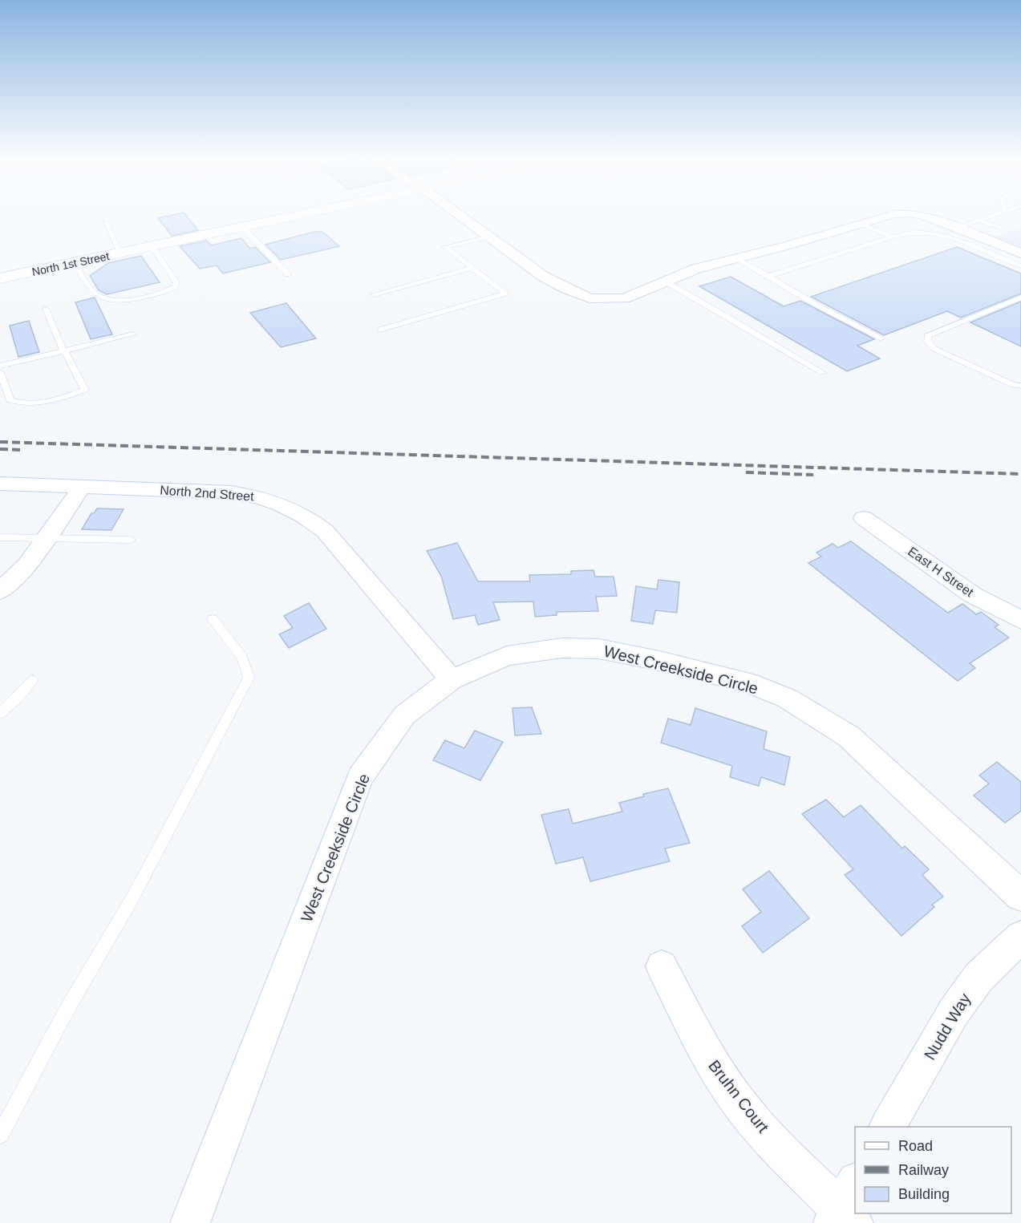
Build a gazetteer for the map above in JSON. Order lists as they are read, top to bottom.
{
  "streets": {
    "main road": ["North 1st Street"],
    "street": [
      "North 2nd Street",
      "East H Street",
      "West Creekside Circle",
      "Nudd Way",
      "Bruhn Court"
    ]
  },
  "crossings": [
    ["North 2nd Street", "West Creekside Circle"]
  ],
  "legend": ["Road", "Railway", "Building"]
}
